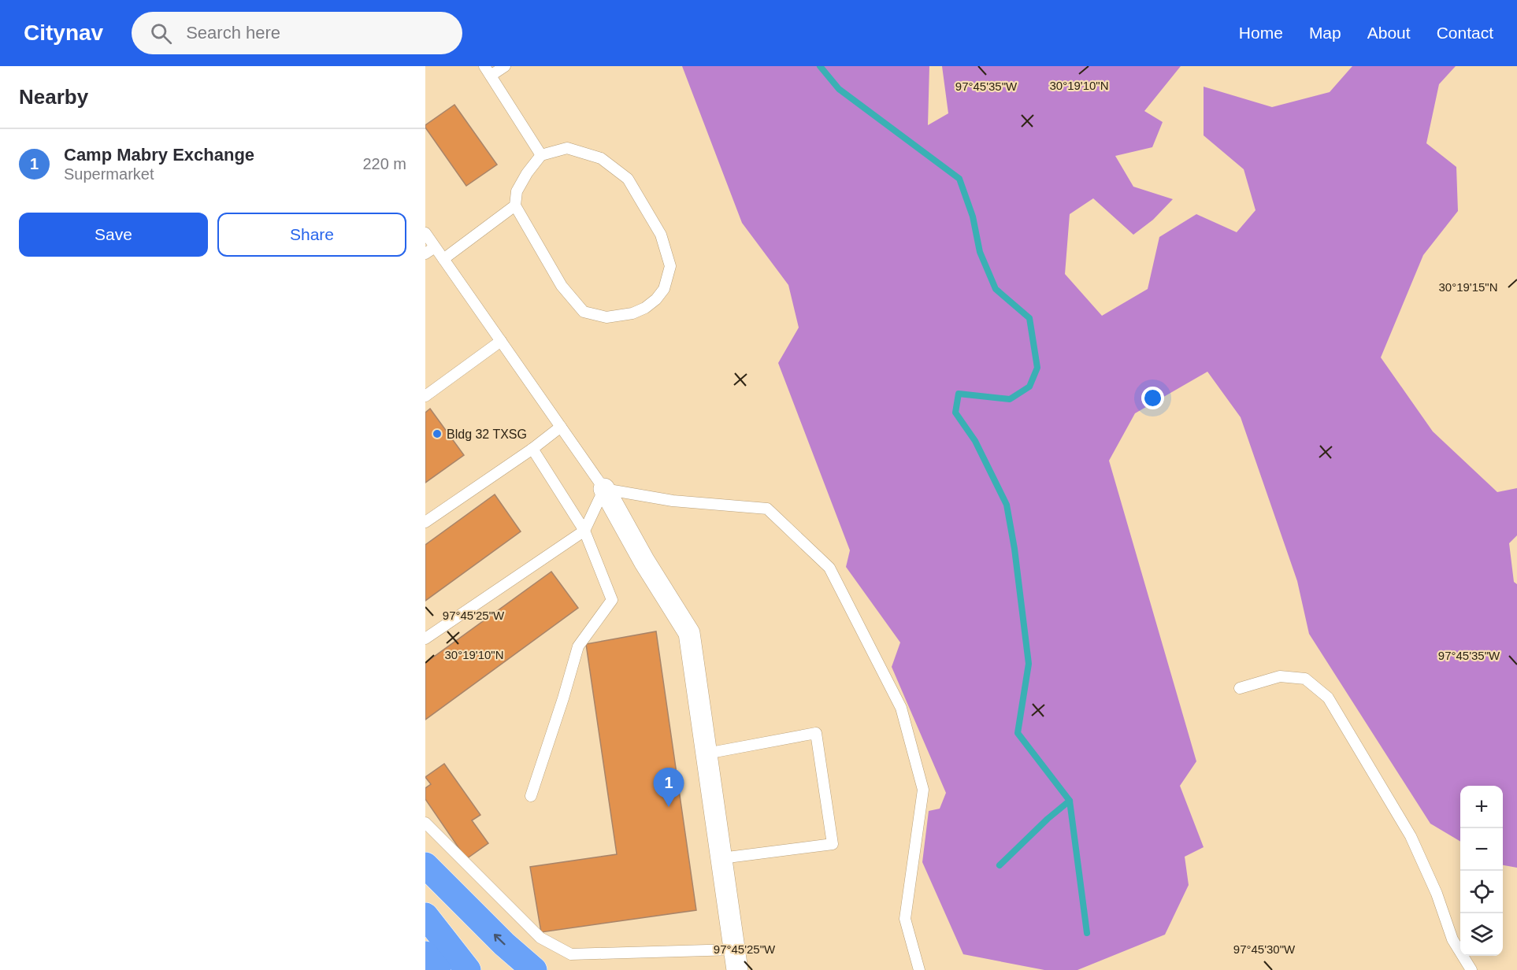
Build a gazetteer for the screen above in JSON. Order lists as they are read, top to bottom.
{
  "places": ["Bldg 32 TXSG"],
  "page": {
    "header": "Citynav",
    "search": "Search here",
    "nav": [
      "Home",
      "Map",
      "About",
      "Contact"
    ],
    "heading": "Nearby",
    "list": [
      {
        "mark": "1",
        "name": "Camp Mabry Exchange",
        "note": "Supermarket",
        "value": "220 m"
      }
    ],
    "buttons": ["Save", "Share"],
    "pins": "1",
    "map_buttons": ["+", "−"]
  },
  "coordinates": [
    "30°19'10\"N",
    "97°45'35\"W",
    "30°19'15\"N",
    "97°45'25\"W",
    "97°45'30\"W"
  ]
}
